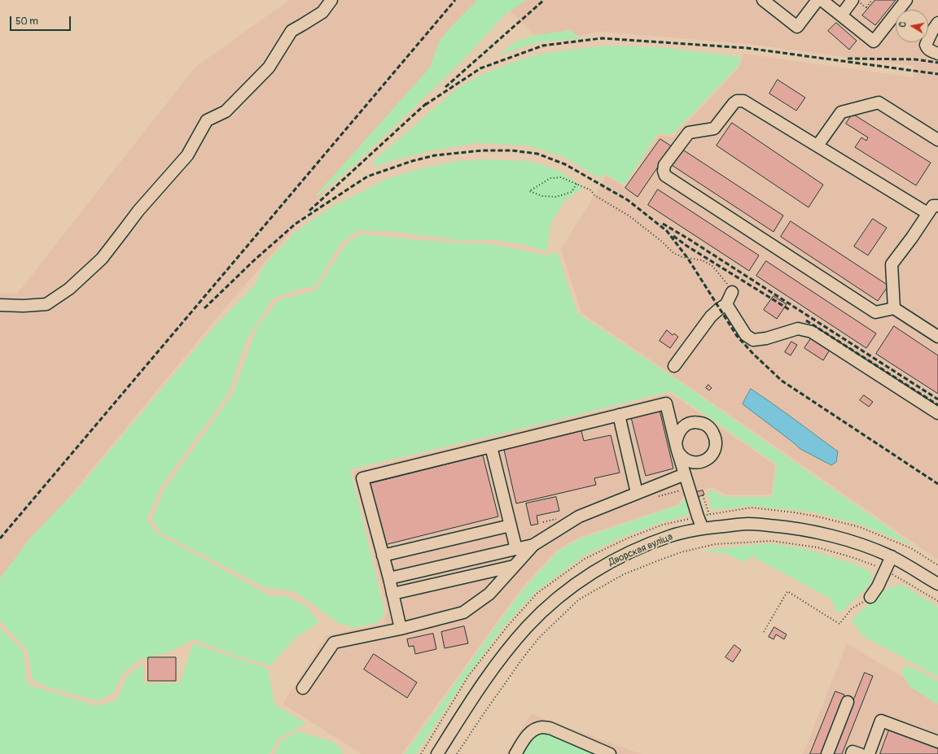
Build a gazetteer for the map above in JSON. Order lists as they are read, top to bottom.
{
  "streets": {
    "street": ["Дворская вуліца"]
  },
  "scale_bar": "50 m",
  "north": "left"
}
